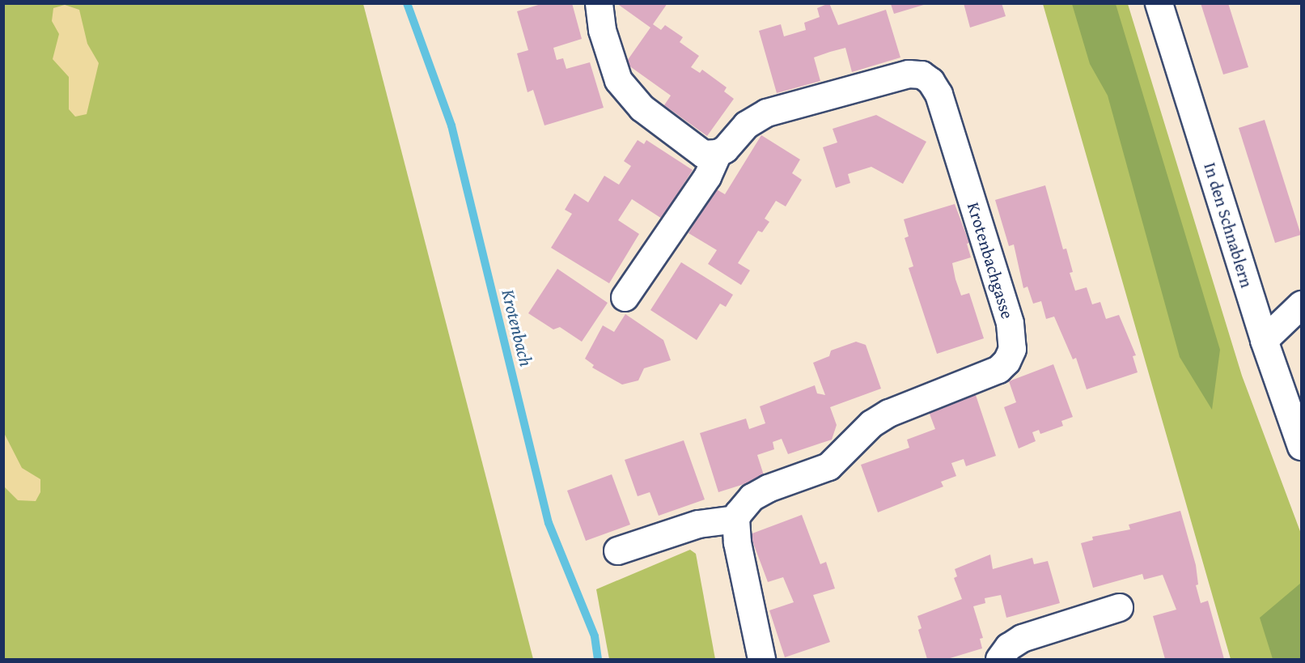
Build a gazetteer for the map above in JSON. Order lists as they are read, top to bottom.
{
  "streets": {
    "street": ["In den Schnablern", "Krotenbachgasse"]
  },
  "water": ["Krotenbach"]
}
